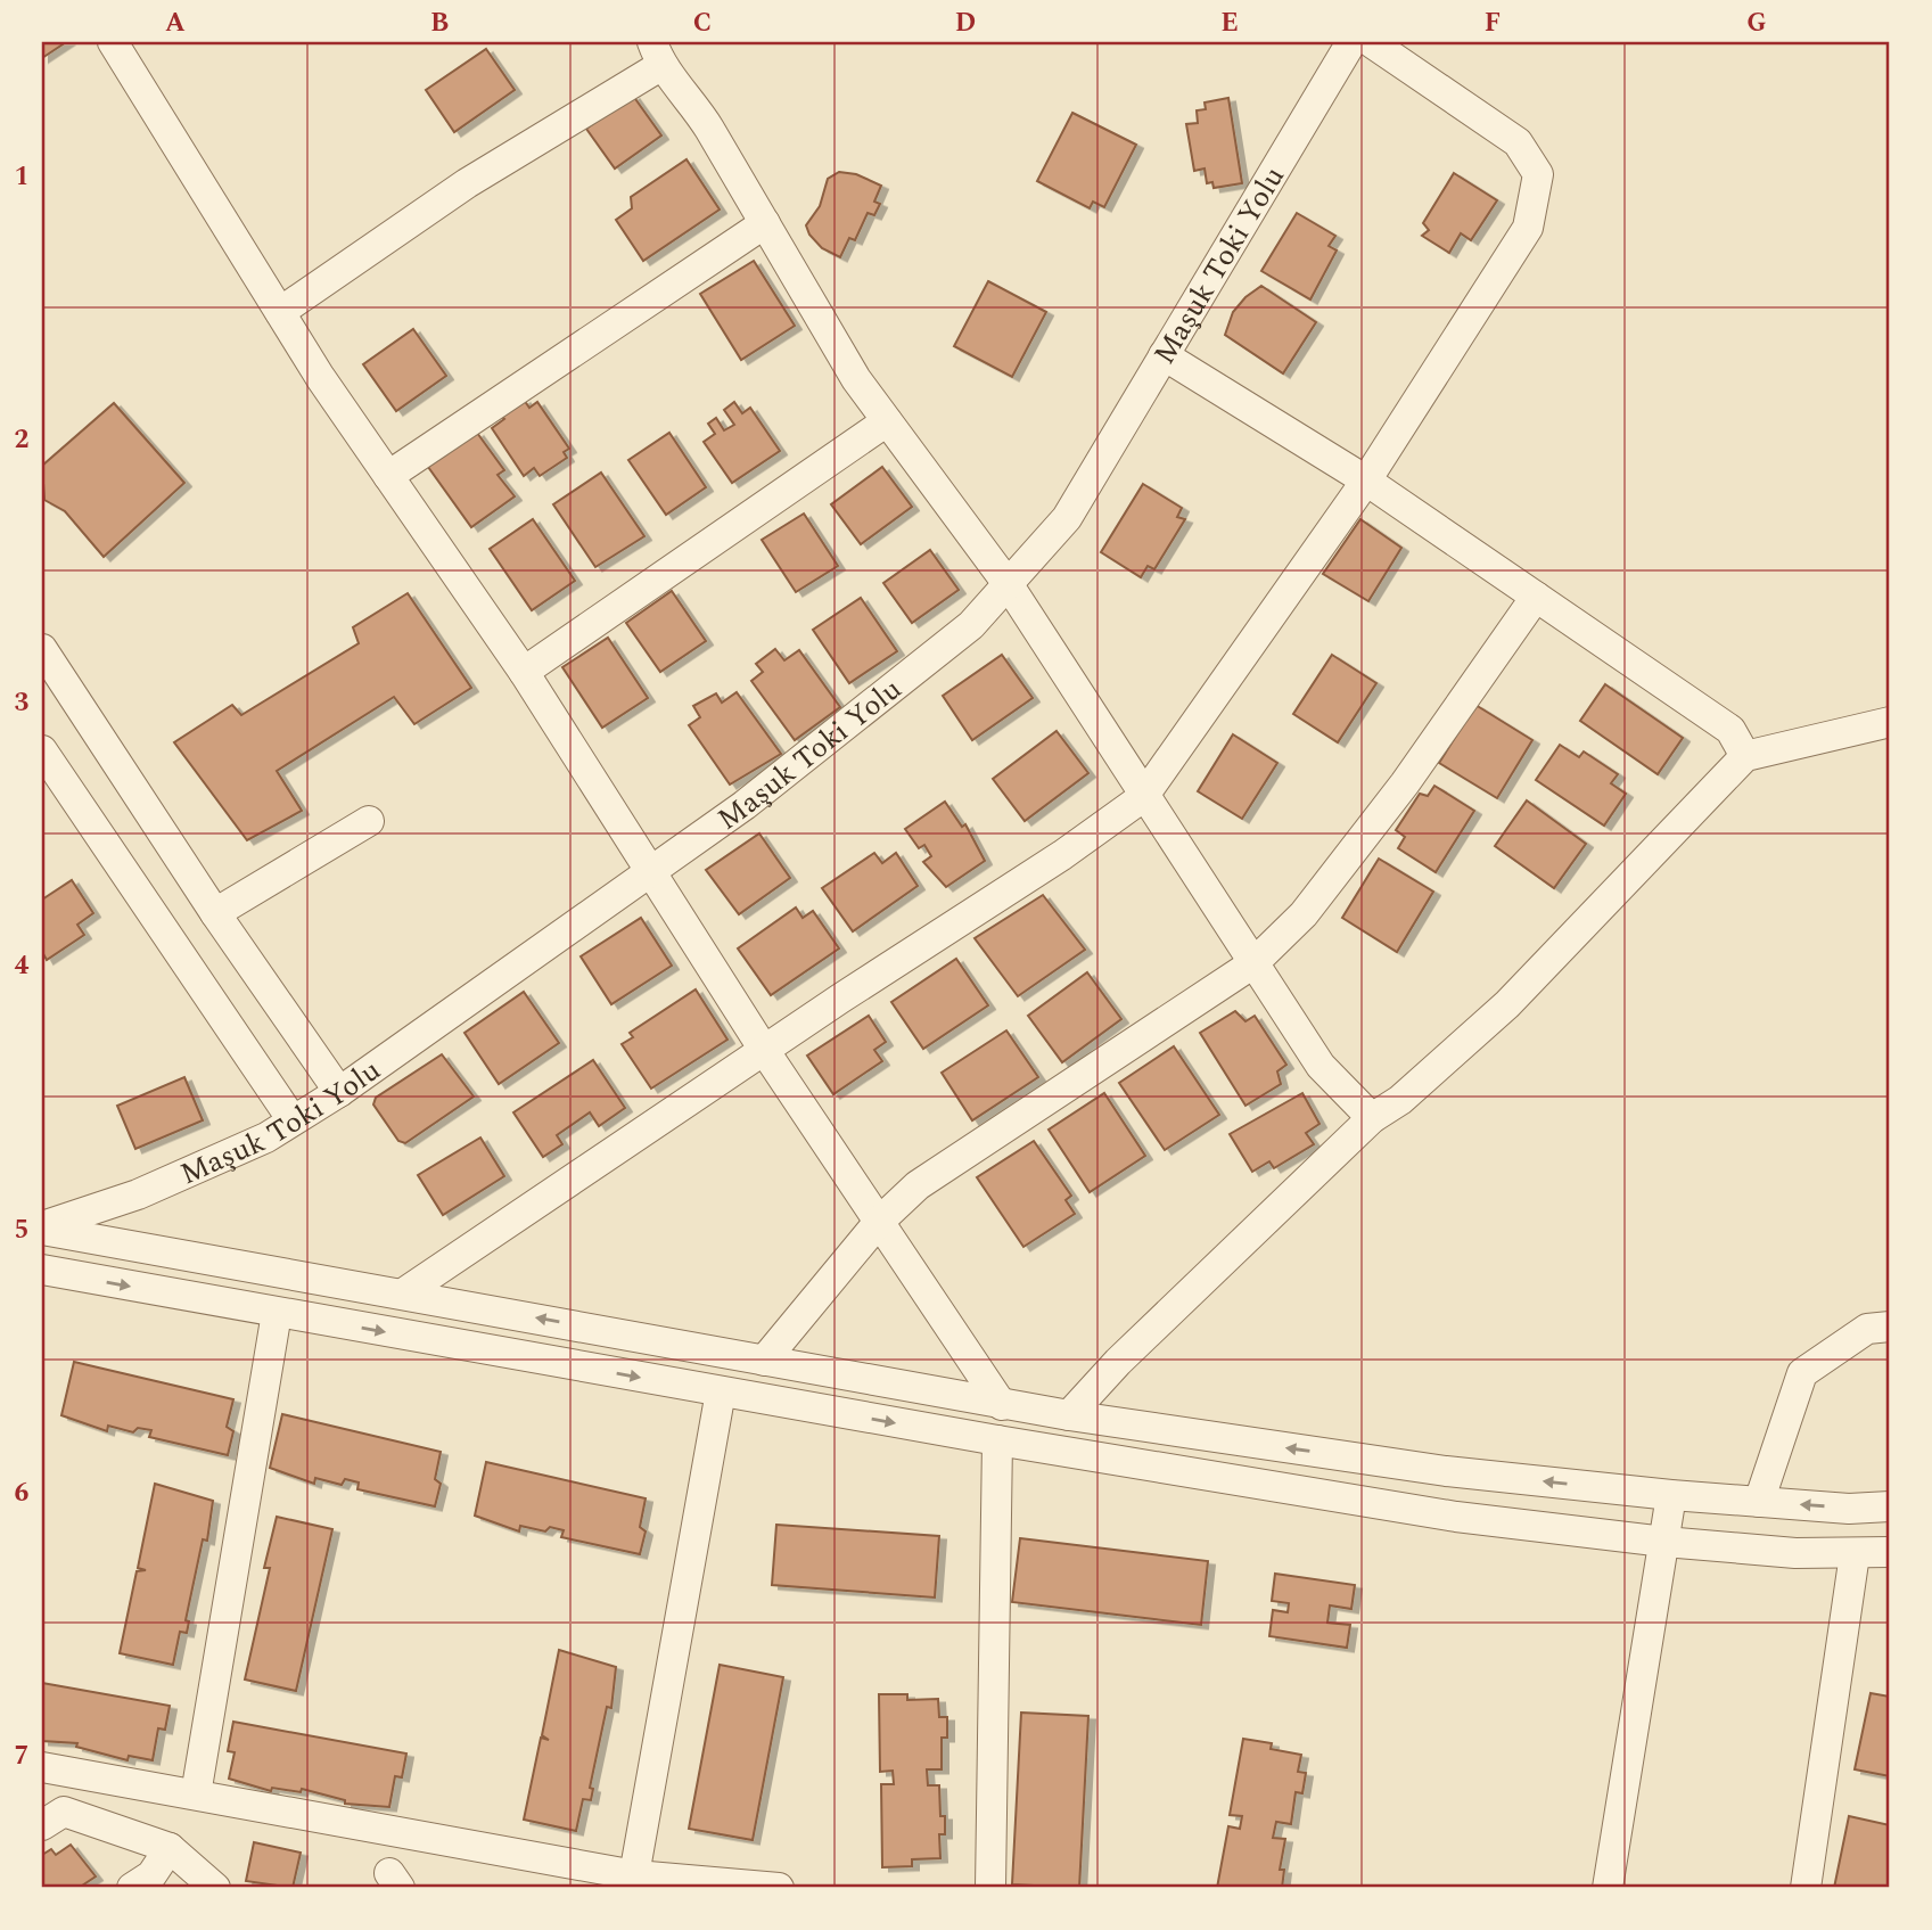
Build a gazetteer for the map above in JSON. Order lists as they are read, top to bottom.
{
  "streets": {
    "street": ["Maşuk Toki Yolu"]
  },
  "grid": {
    "columns": [
      "A",
      "B",
      "C",
      "D",
      "E",
      "F",
      "G"
    ],
    "rows": [
      "1",
      "2",
      "3",
      "4",
      "5",
      "6",
      "7"
    ]
  }
}
